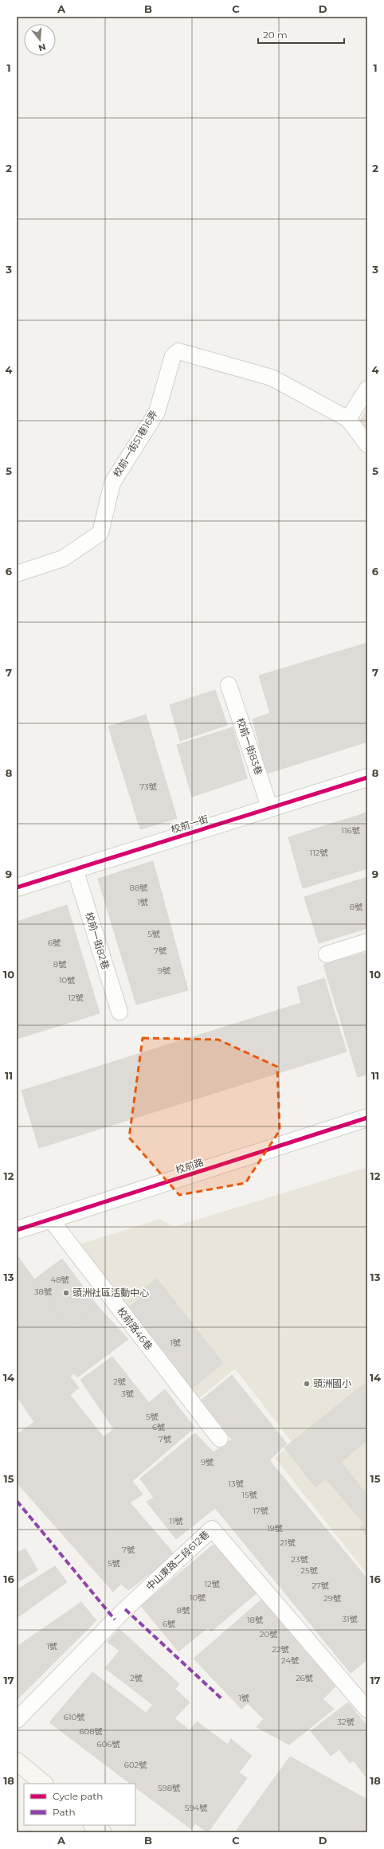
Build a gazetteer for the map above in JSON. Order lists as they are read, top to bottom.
{
  "streets": {
    "street": ["校前一街", "校前路"],
    "lane": [
      "校前一街51巷16弄",
      "校前一街83巷",
      "校前一街82巷",
      "校前路46巷",
      "中山東路二段612巷"
    ]
  },
  "crossings": [
    ["校前一街83巷", "校前一街"],
    ["校前一街", "校前一街82巷"],
    ["校前路", "校前路46巷"]
  ],
  "places": ["頭洲社區活動中心", "頭洲國小"],
  "house_numbers": [
    "73號",
    "116號",
    "112號",
    "88號",
    "1號",
    "8號",
    "5號",
    "6號",
    "7號",
    "8號",
    "9號",
    "10號",
    "12號",
    "48號",
    "38號",
    "1號",
    "2號",
    "3號",
    "5號",
    "6號",
    "7號",
    "9號",
    "13號",
    "15號",
    "17號",
    "11號",
    "19號",
    "21號",
    "7號",
    "23號",
    "5號",
    "25號",
    "12號",
    "27號",
    "10號",
    "29號",
    "8號",
    "31號",
    "18號",
    "6號",
    "20號",
    "1號",
    "22號",
    "24號",
    "2號",
    "26號",
    "1號",
    "610號",
    "32號",
    "608號",
    "606號",
    "602號",
    "598號",
    "594號"
  ],
  "legend": ["Cycle path", "Path"],
  "scale_bar": "20 m",
  "north": "bottom",
  "grid": {
    "columns": [
      "A",
      "B",
      "C",
      "D"
    ],
    "rows": [
      "1",
      "2",
      "3",
      "4",
      "5",
      "6",
      "7",
      "8",
      "9",
      "10",
      "11",
      "12",
      "13",
      "14",
      "15",
      "16",
      "17",
      "18"
    ]
  }
}
